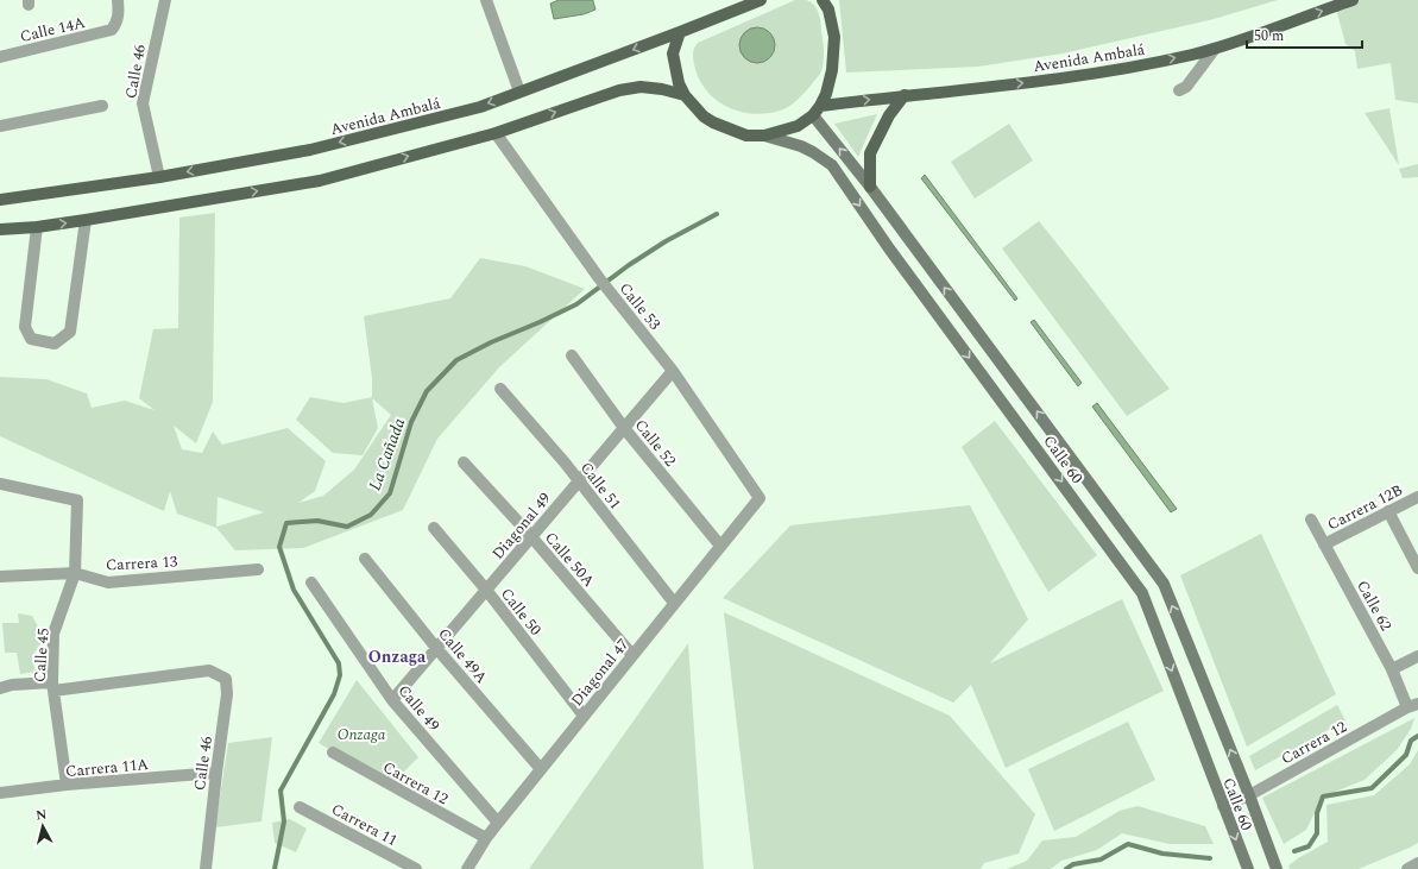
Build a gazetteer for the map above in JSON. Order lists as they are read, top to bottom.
{
  "streets": {
    "main road": ["Avenida Ambalá", "Calle 60"],
    "street": [
      "Calle 14A",
      "Calle 46",
      "Calle 53",
      "Calle 52",
      "Calle 51",
      "Carrera 12B",
      "Diagonal 49",
      "Calle 50A",
      "Carrera 13",
      "Calle 62",
      "Calle 50",
      "Calle 45",
      "Calle 49A",
      "Diagonal 47",
      "Calle 49",
      "Carrera 12",
      "Carrera 11A",
      "Carrera 11"
    ]
  },
  "crossings": [
    ["Avenida Ambalá", "Calle 46"],
    ["Avenida Ambalá", "Calle 60"],
    ["Calle 46", "Calle 45"],
    ["Calle 46", "Carrera 11A"],
    ["Calle 53", "Diagonal 49"],
    ["Calle 53", "Diagonal 47"],
    ["Calle 52", "Diagonal 49"],
    ["Calle 52", "Diagonal 47"],
    ["Calle 60", "Carrera 12"],
    ["Calle 51", "Diagonal 49"],
    ["Calle 51", "Diagonal 47"],
    ["Carrera 12B", "Calle 62"],
    ["Diagonal 49", "Calle 50A"],
    ["Diagonal 49", "Calle 50"],
    ["Diagonal 49", "Calle 49A"],
    ["Diagonal 49", "Calle 49"],
    ["Calle 50A", "Diagonal 47"],
    ["Carrera 13", "Calle 45"],
    ["Calle 62", "Carrera 12"],
    ["Calle 50", "Diagonal 47"],
    ["Calle 45", "Carrera 11A"],
    ["Calle 49A", "Diagonal 47"],
    ["Diagonal 47", "Calle 49"],
    ["Diagonal 47", "Carrera 12"]
  ],
  "districts": ["Onzaga"],
  "water": ["La Cañada"],
  "parks": ["Onzaga"],
  "scale_bar": "50 m",
  "north": "top"
}
